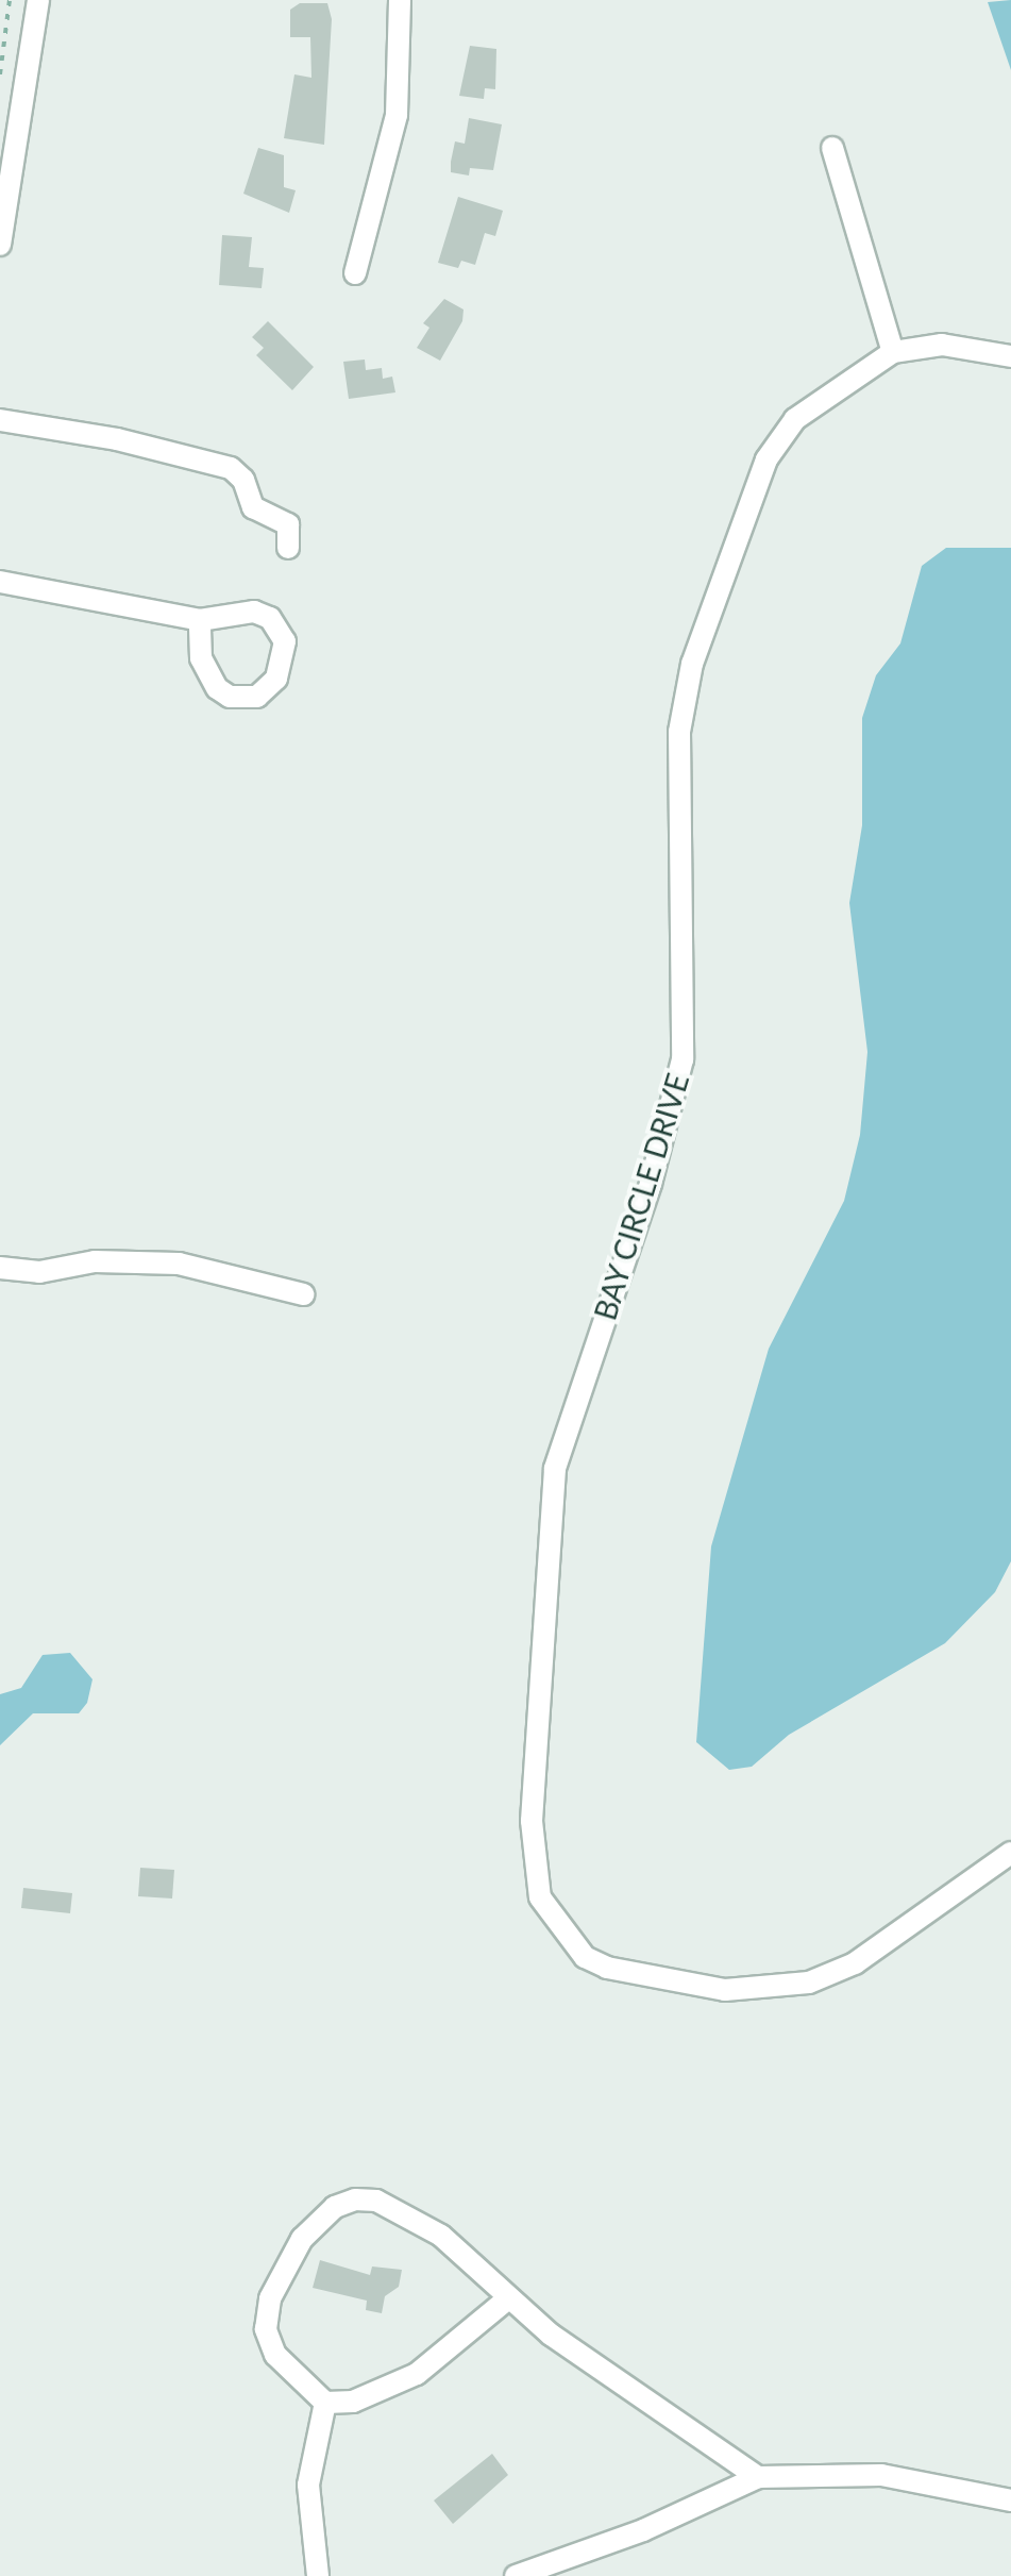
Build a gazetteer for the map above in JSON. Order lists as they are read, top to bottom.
{
  "streets": {
    "street": ["BAY CIRCLE DRIVE"]
  }
}
